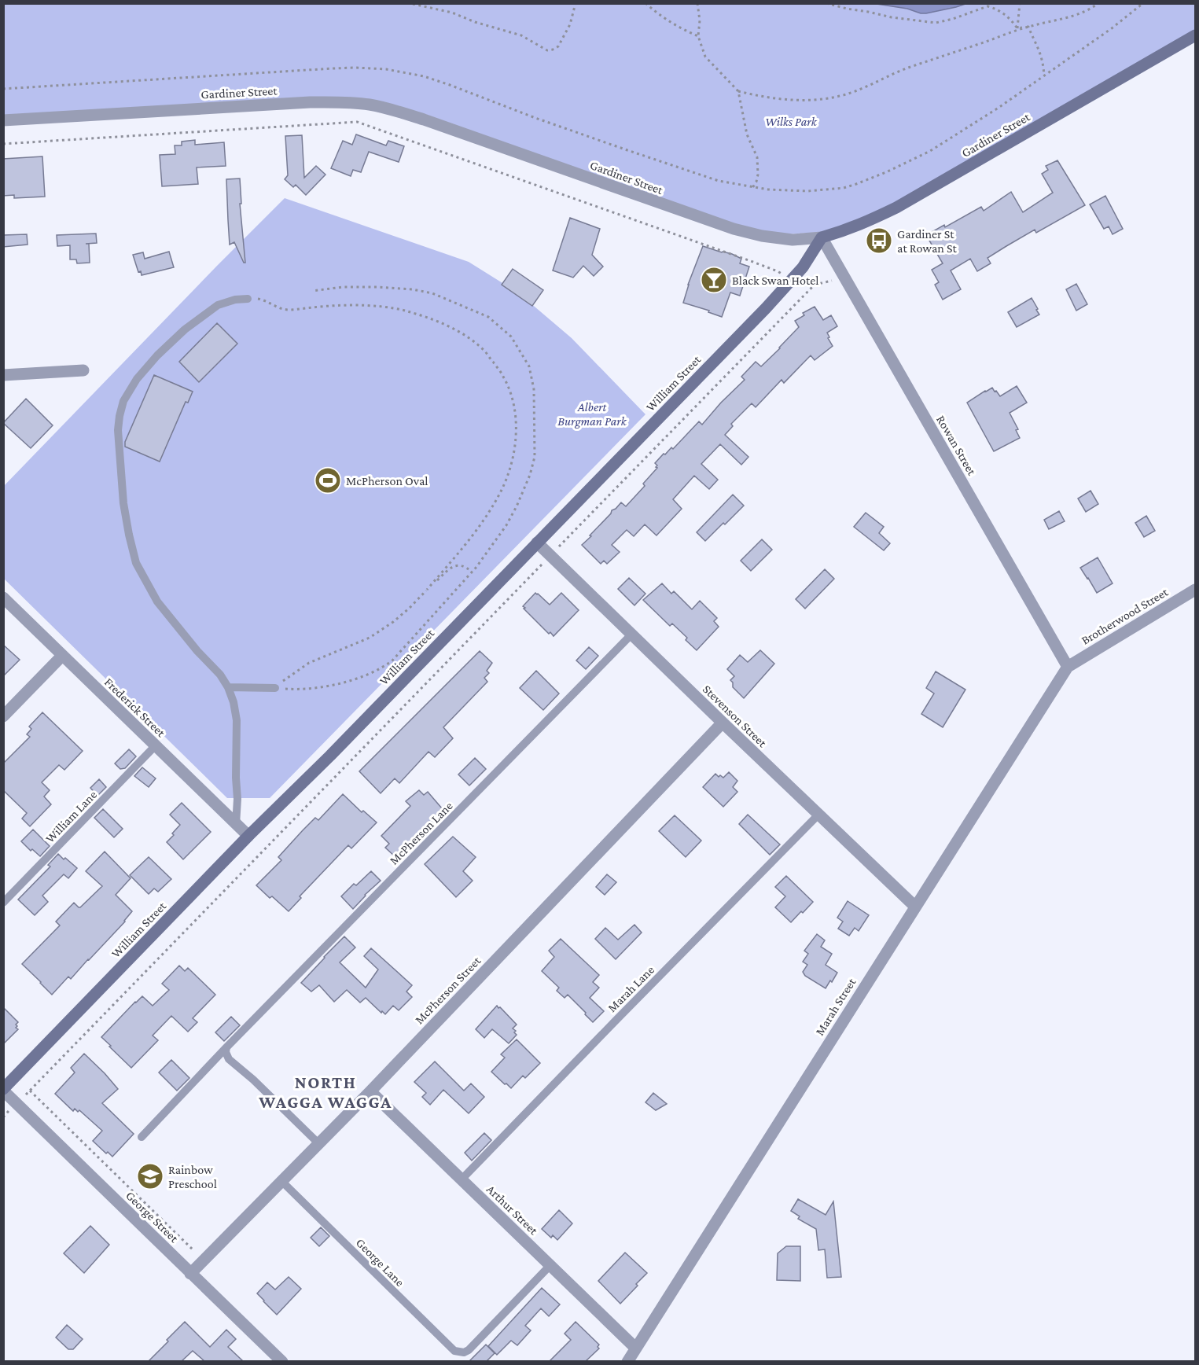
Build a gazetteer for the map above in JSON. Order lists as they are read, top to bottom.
{
  "streets": {
    "street": [
      "Gardiner Street",
      "William Street",
      "Rowan Street",
      "Brotherwood Street",
      "Frederick Street",
      "Stevenson Street",
      "McPherson Street",
      "Marah Street",
      "Arthur Street",
      "George Street"
    ],
    "lane": [
      "William Lane",
      "McPherson Lane",
      "Marah Lane",
      "George Lane"
    ]
  },
  "crossings": [
    ["Gardiner Street", "William Street"],
    ["Gardiner Street", "Rowan Street"],
    ["William Street", "Rowan Street"],
    ["William Street", "Frederick Street"],
    ["William Street", "Stevenson Street"],
    ["William Street", "George Street"],
    ["Rowan Street", "Brotherwood Street"],
    ["Rowan Street", "Marah Street"],
    ["Brotherwood Street", "Marah Street"],
    ["Frederick Street", "William Lane"],
    ["Stevenson Street", "McPherson Lane"],
    ["Stevenson Street", "Marah Lane"],
    ["Stevenson Street", "McPherson Street"],
    ["Stevenson Street", "Marah Street"],
    ["Marah Lane", "Arthur Street"],
    ["McPherson Street", "Arthur Street"],
    ["McPherson Street", "George Street"],
    ["McPherson Street", "George Lane"],
    ["Marah Street", "Arthur Street"],
    ["Arthur Street", "George Lane"]
  ],
  "districts": ["NORTH WAGGA WAGGA"],
  "parks": ["Wilks Park", "Albert Burgman Park"],
  "places": {
    "bus stop": ["Gardiner St at Rowan St"],
    "bar": ["Black Swan Hotel"],
    "sports": ["McPherson Oval"],
    "school or university": ["Rainbow Preschool"]
  }
}
